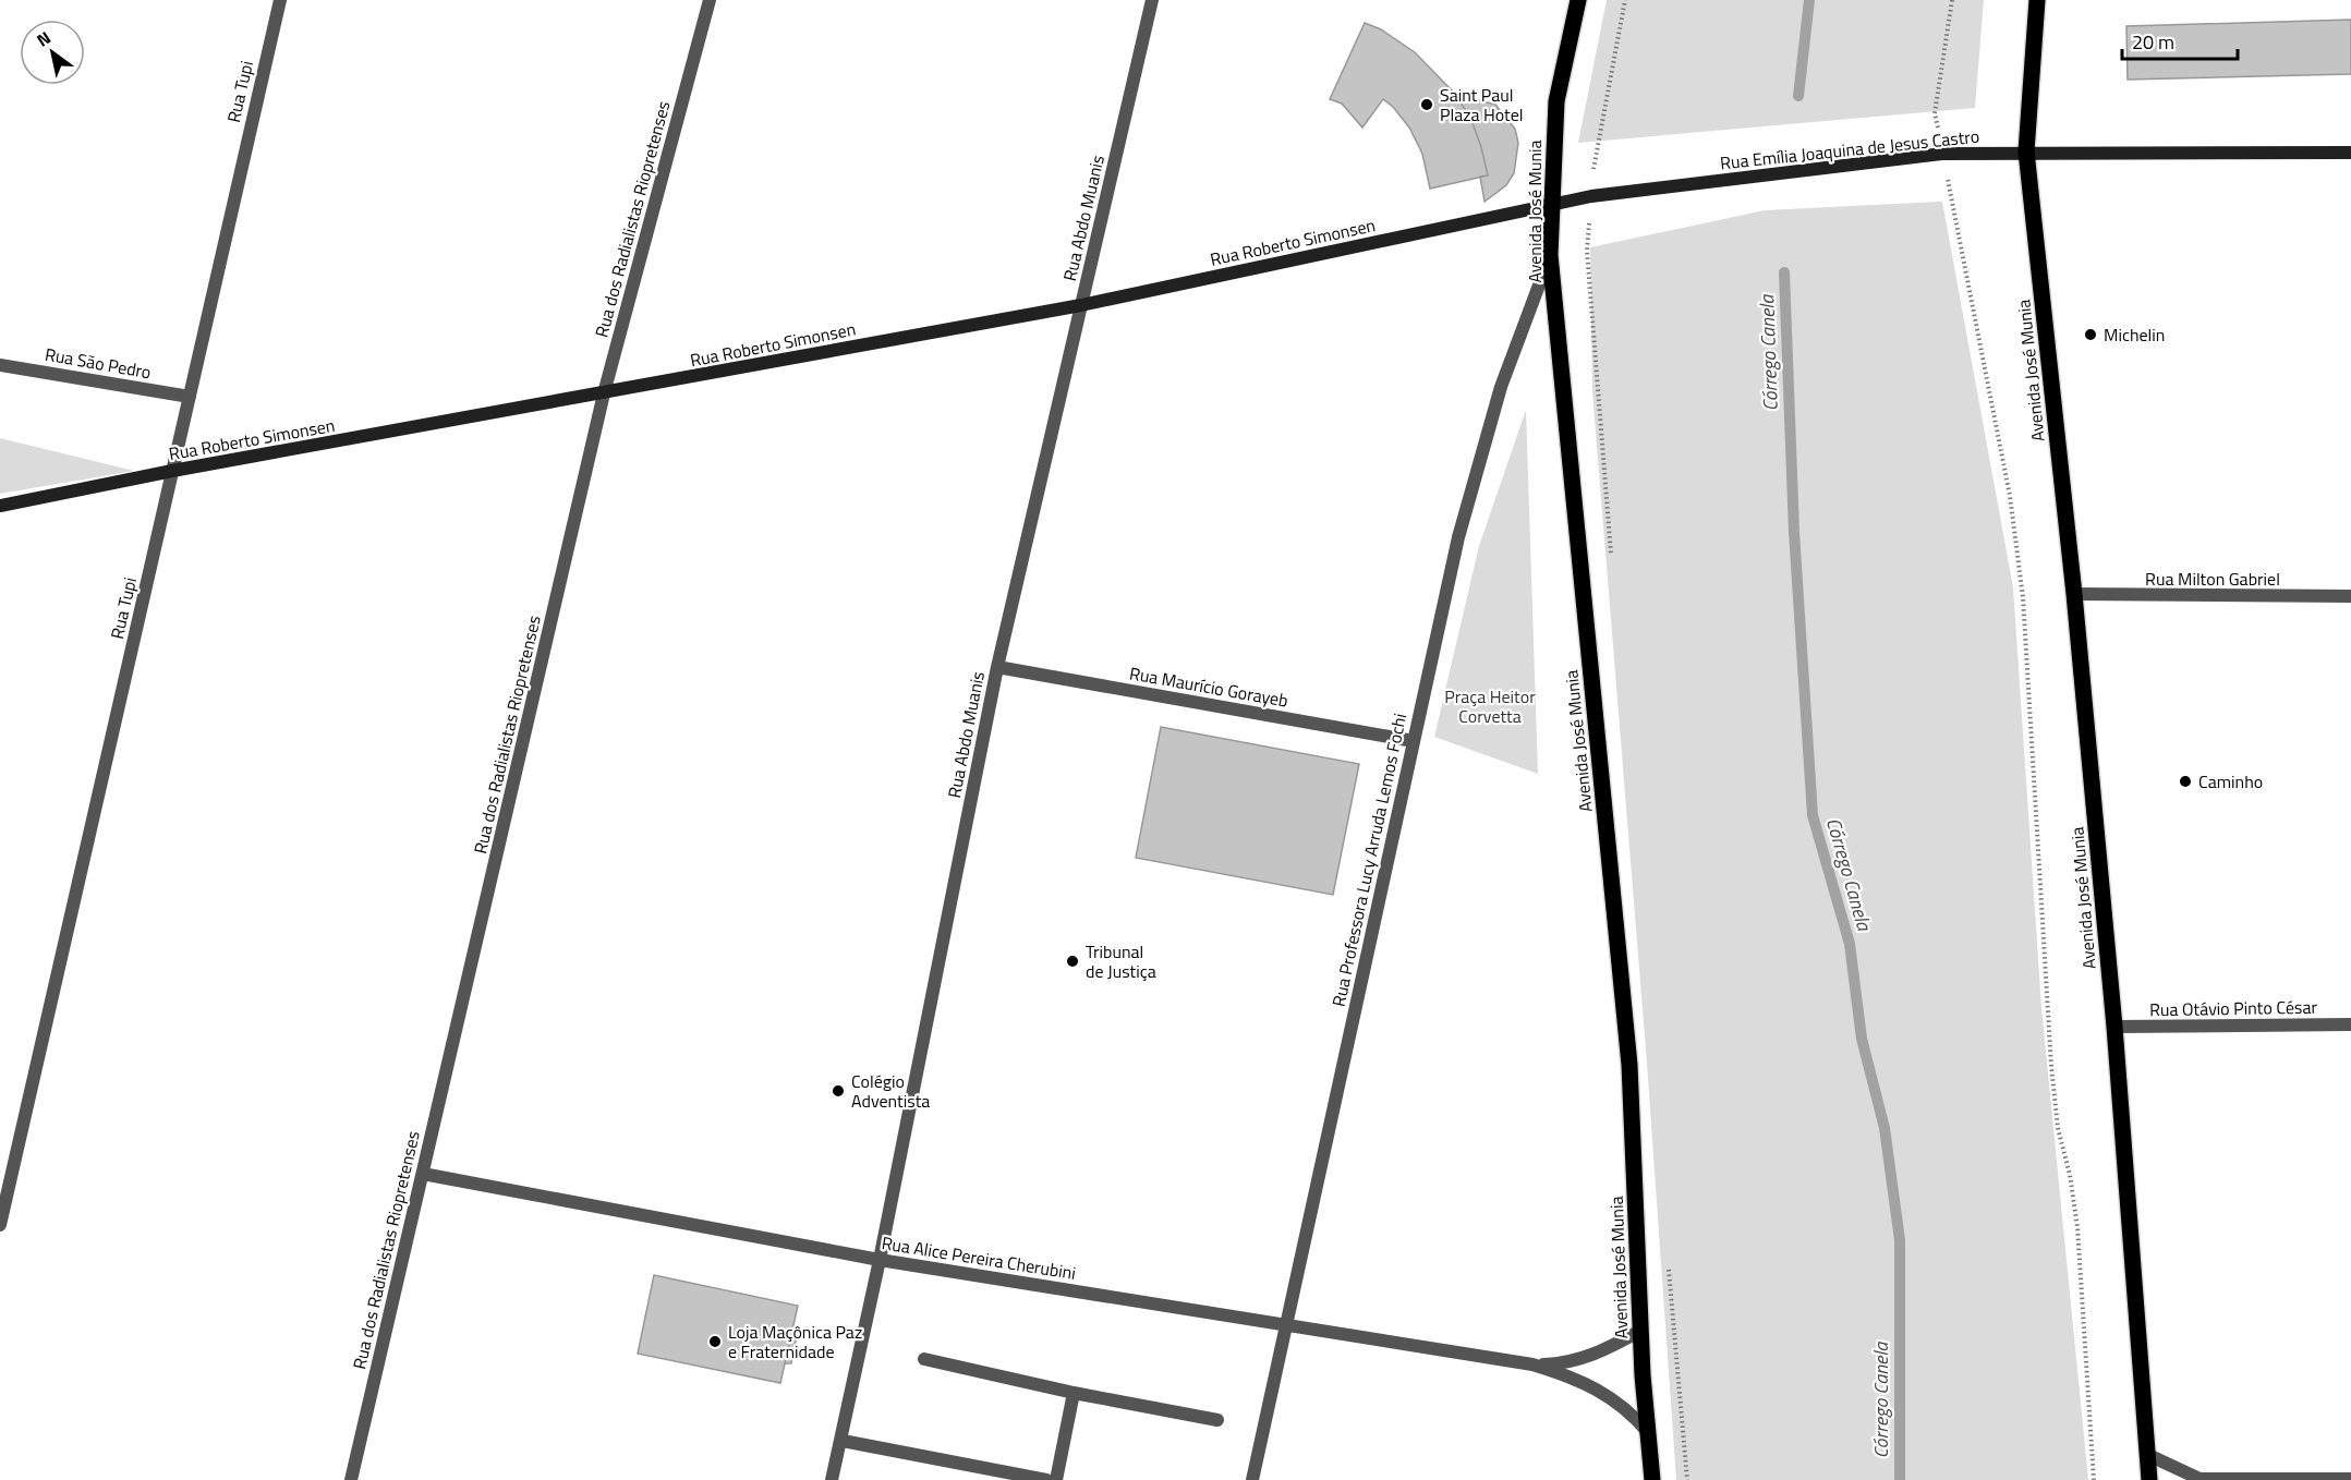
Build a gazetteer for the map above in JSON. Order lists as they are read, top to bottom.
{
  "streets": {
    "main road": ["Avenida José Munia"],
    "street": [
      "Rua Tupi",
      "Rua Emília Joaquina de Jesus Castro",
      "Rua Abdo Muanis",
      "Rua dos Radialistas Riopretenses",
      "Rua Roberto Simonsen",
      "Rua São Pedro",
      "Rua Milton Gabriel",
      "Rua Maurício Gorayeb",
      "Rua Professora Lucy Arruda Lemos Fochi",
      "Rua Otávio Pinto César",
      "Rua Alice Pereira Cherubini"
    ]
  },
  "crossings": [
    ["Rua Tupi", "Rua Roberto Simonsen"],
    ["Rua Tupi", "Rua São Pedro"],
    ["Rua Emília Joaquina de Jesus Castro", "Avenida José Munia"],
    ["Rua Emília Joaquina de Jesus Castro", "Rua Roberto Simonsen"],
    ["Avenida José Munia", "Rua Roberto Simonsen"],
    ["Avenida José Munia", "Rua Milton Gabriel"],
    ["Avenida José Munia", "Rua Professora Lucy Arruda Lemos Fochi"],
    ["Avenida José Munia", "Rua Otávio Pinto César"],
    ["Avenida José Munia", "Rua Alice Pereira Cherubini"],
    ["Rua Abdo Muanis", "Rua Roberto Simonsen"],
    ["Rua Abdo Muanis", "Rua Maurício Gorayeb"],
    ["Rua Abdo Muanis", "Rua Alice Pereira Cherubini"],
    ["Rua dos Radialistas Riopretenses", "Rua Roberto Simonsen"],
    ["Rua dos Radialistas Riopretenses", "Rua Alice Pereira Cherubini"],
    ["Rua Maurício Gorayeb", "Rua Professora Lucy Arruda Lemos Fochi"],
    ["Rua Professora Lucy Arruda Lemos Fochi", "Rua Alice Pereira Cherubini"]
  ],
  "water": ["Córrego Canela"],
  "parks": ["Praça Heitor Corvetta"],
  "places": [
    "Saint Paul Plaza Hotel",
    "Michelin",
    "Caminho",
    "Tribunal de Justiça",
    "Colégio Adventista",
    "Loja Maçônica Paz e Fraternidade"
  ],
  "scale_bar": "20 m",
  "north": "top left"
}
